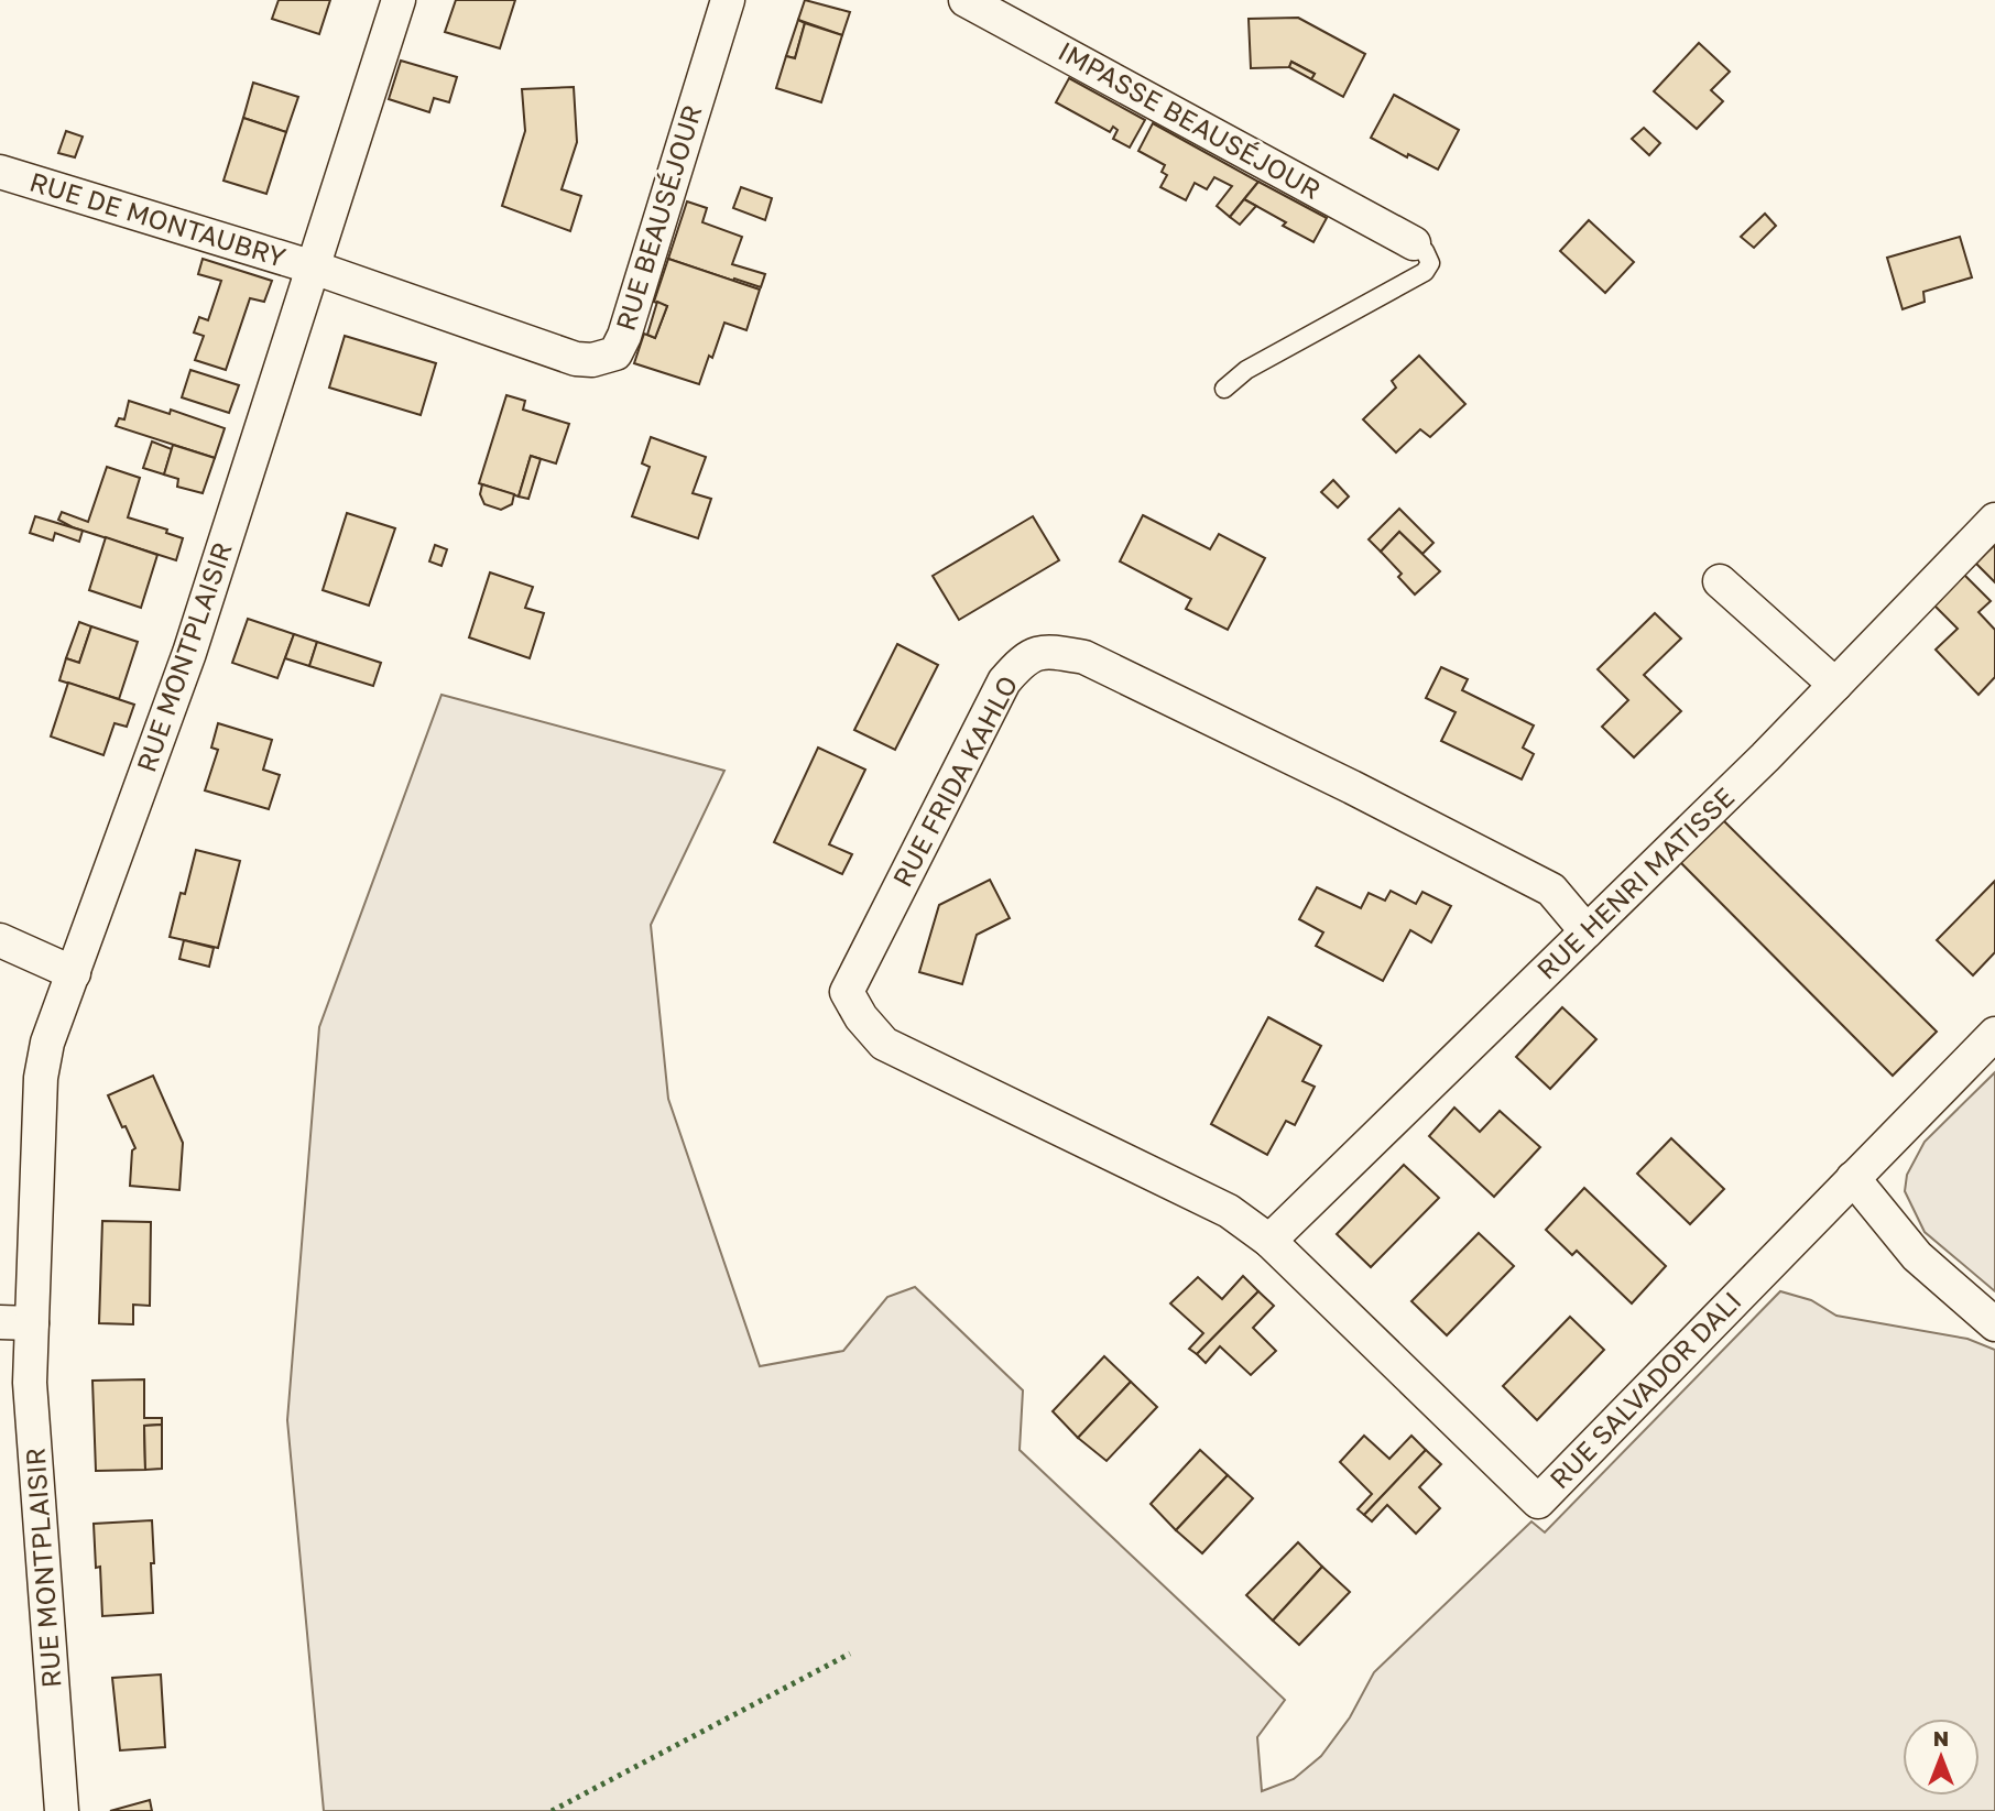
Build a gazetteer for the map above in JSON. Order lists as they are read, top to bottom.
{
  "streets": {
    "street": [
      "IMPASSE BEAUSÉJOUR",
      "RUE BEAUSÉJOUR",
      "RUE DE MONTAUBRY",
      "RUE MONTPLAISIR",
      "RUE FRIDA KAHLO",
      "RUE HENRI MATISSE",
      "RUE SALVADOR DALI"
    ]
  },
  "crossings": [
    ["RUE BEAUSÉJOUR", "RUE DE MONTAUBRY"],
    ["RUE BEAUSÉJOUR", "RUE MONTPLAISIR"],
    ["RUE DE MONTAUBRY", "RUE MONTPLAISIR"],
    ["RUE FRIDA KAHLO", "RUE HENRI MATISSE"],
    ["RUE FRIDA KAHLO", "RUE SALVADOR DALI"],
    ["RUE HENRI MATISSE", "RUE SALVADOR DALI"]
  ],
  "north": "top"
}
